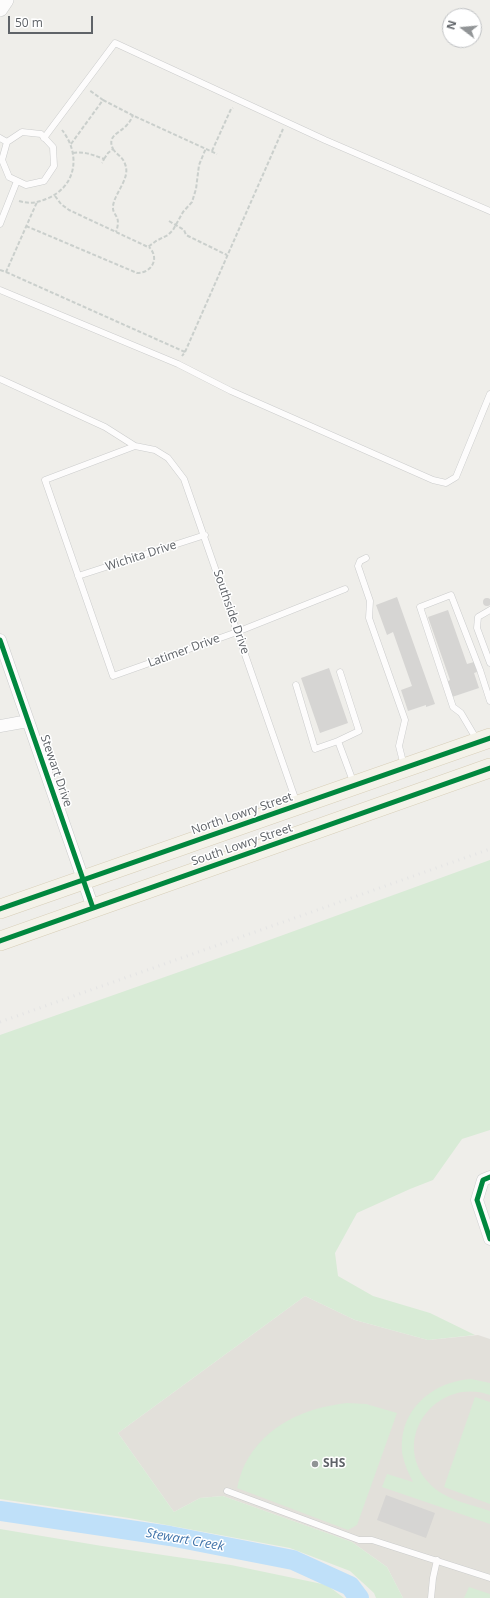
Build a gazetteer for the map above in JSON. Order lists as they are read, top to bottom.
{
  "streets": {
    "main road": ["North Lowry Street", "South Lowry Street"],
    "street": ["Stewart Drive"],
    "lane": ["Wichita Drive", "Southside Drive", "Latimer Drive"]
  },
  "crossings": [
    ["Wichita Drive", "Southside Drive"],
    ["Wichita Drive", "Latimer Drive"],
    ["Southside Drive", "Latimer Drive"],
    ["Southside Drive", "North Lowry Street"],
    ["Stewart Drive", "North Lowry Street"],
    ["Stewart Drive", "South Lowry Street"]
  ],
  "water": ["Stewart Creek"],
  "places": ["SHS"],
  "scale_bar": "50 m",
  "north": "left"
}
